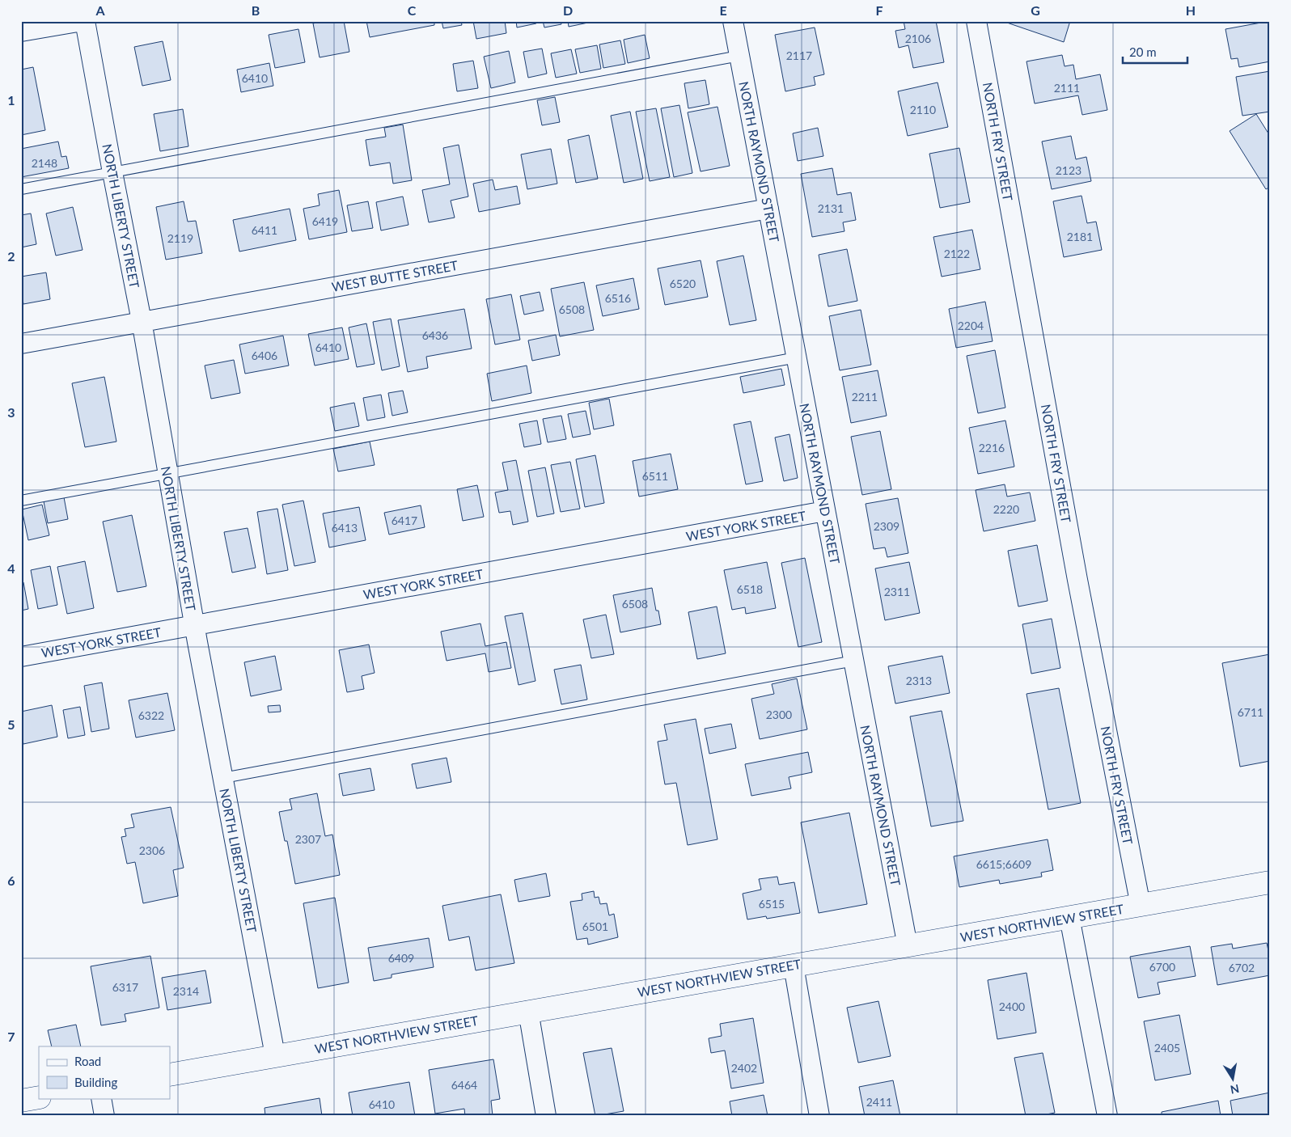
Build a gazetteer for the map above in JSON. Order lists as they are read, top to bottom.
{
  "streets": {
    "street": [
      "NORTH FRY STREET",
      "NORTH RAYMOND STREET",
      "NORTH LIBERTY STREET",
      "WEST BUTTE STREET",
      "WEST YORK STREET",
      "WEST NORTHVIEW STREET"
    ]
  },
  "crossings": [
    ["NORTH FRY STREET", "WEST NORTHVIEW STREET"],
    ["NORTH RAYMOND STREET", "WEST BUTTE STREET"],
    ["NORTH RAYMOND STREET", "WEST YORK STREET"],
    ["NORTH RAYMOND STREET", "WEST NORTHVIEW STREET"],
    ["NORTH LIBERTY STREET", "WEST BUTTE STREET"],
    ["NORTH LIBERTY STREET", "WEST YORK STREET"],
    ["NORTH LIBERTY STREET", "WEST NORTHVIEW STREET"]
  ],
  "house_numbers": [
    "2106",
    "2117",
    "6410",
    "2111",
    "2110",
    "2148",
    "2123",
    "2131",
    "6419",
    "6411",
    "2181",
    "2119",
    "2122",
    "6520",
    "6516",
    "6508",
    "2204",
    "6436",
    "6410",
    "6406",
    "2211",
    "2216",
    "6511",
    "2220",
    "6417",
    "2309",
    "6413",
    "6518",
    "2311",
    "6508",
    "2313",
    "6711",
    "2300",
    "6322",
    "2307",
    "2306",
    "6615;6609",
    "6515",
    "6501",
    "6409",
    "6700",
    "6702",
    "6317",
    "2314",
    "2400",
    "2405",
    "2402",
    "6464",
    "2411",
    "6410"
  ],
  "legend": ["Road", "Building"],
  "scale_bar": "20 m",
  "north": "bottom",
  "grid": {
    "columns": [
      "A",
      "B",
      "C",
      "D",
      "E",
      "F",
      "G",
      "H"
    ],
    "rows": [
      "1",
      "2",
      "3",
      "4",
      "5",
      "6",
      "7"
    ]
  }
}
